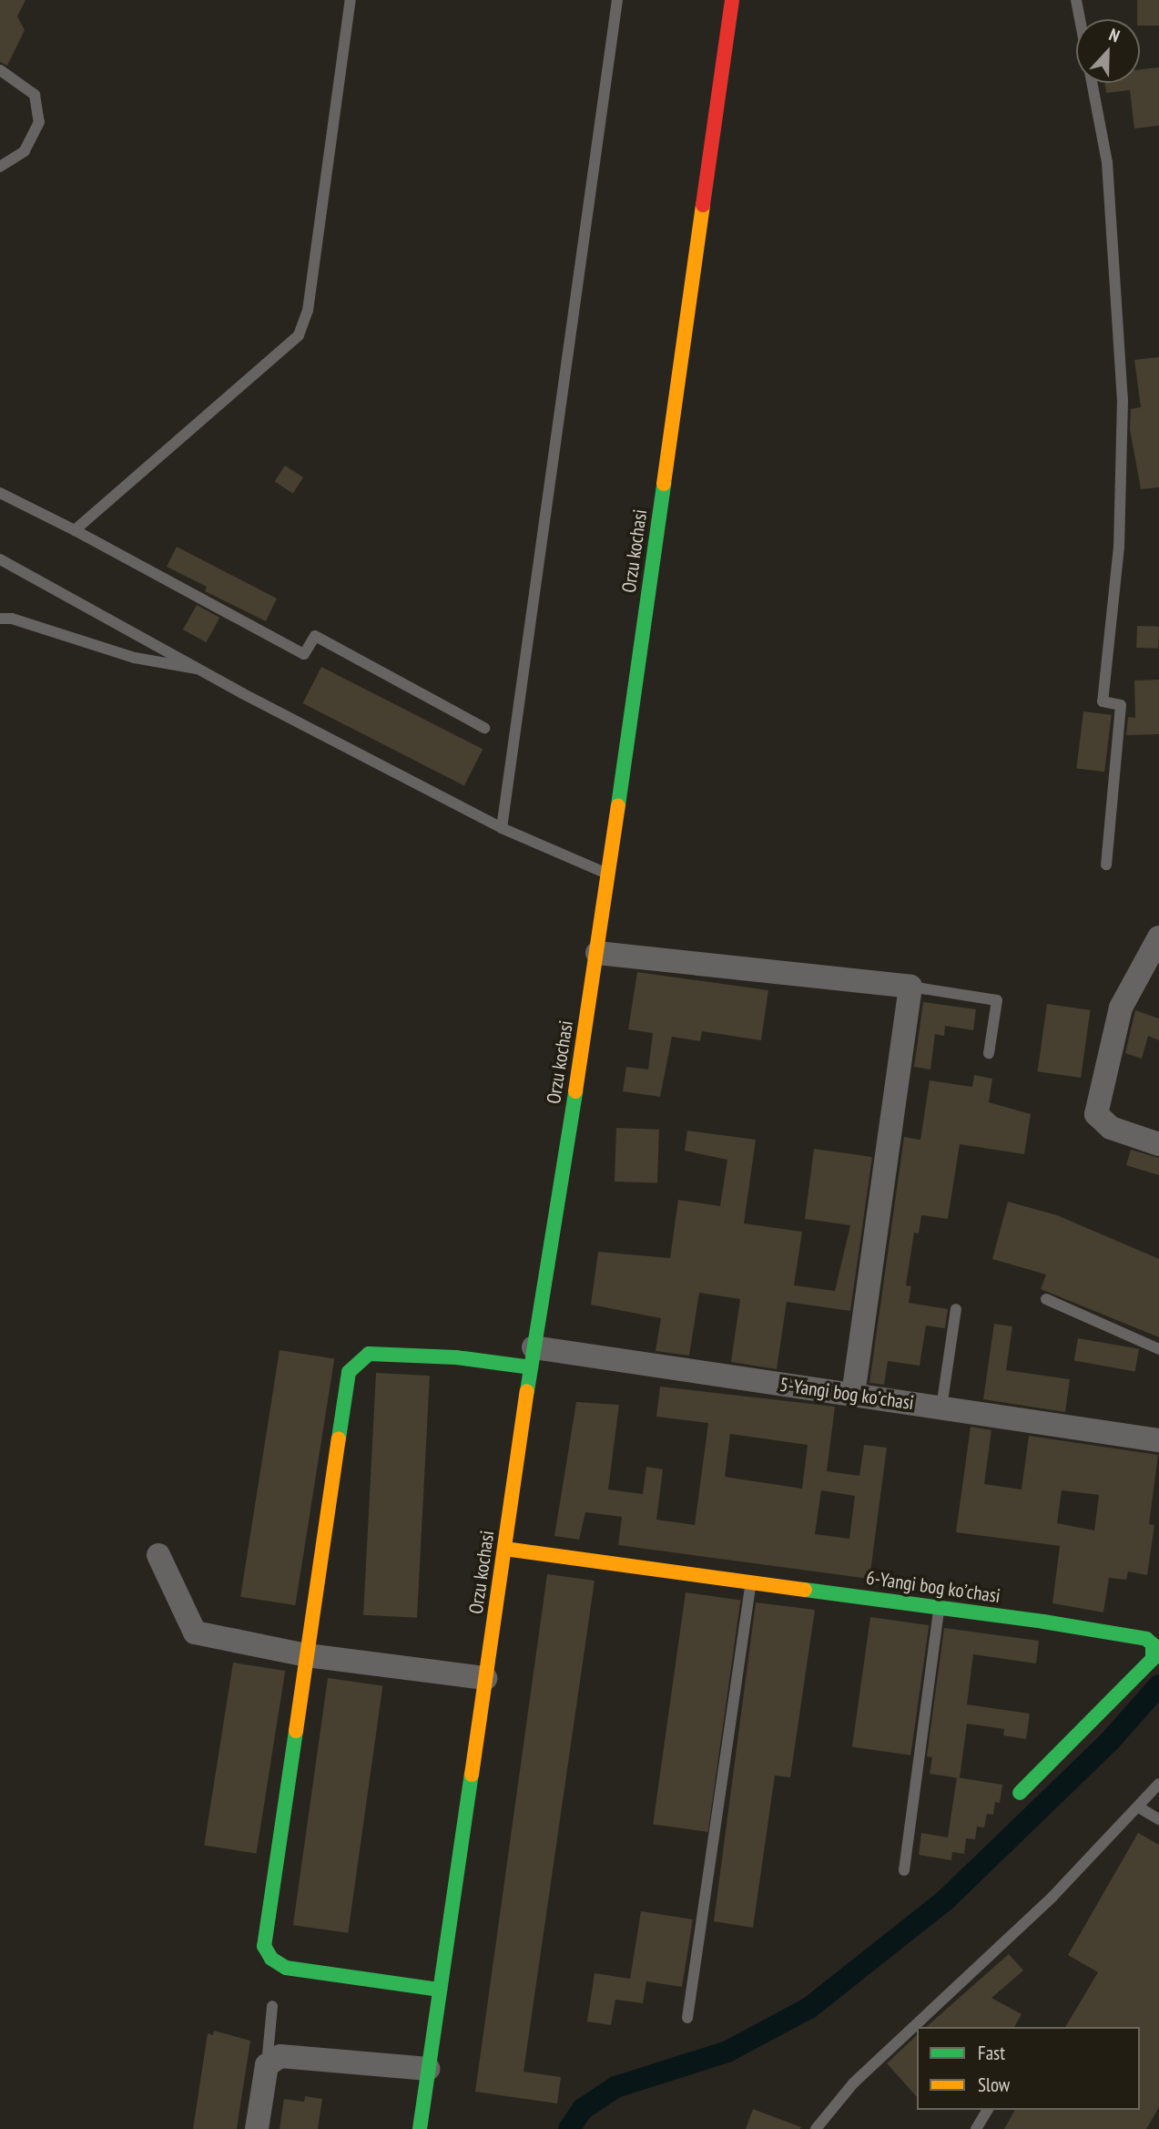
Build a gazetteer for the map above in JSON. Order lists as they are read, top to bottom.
{
  "streets": {
    "main road": ["Orzu kochasi", "6-Yangi bog koʼchasi"],
    "street": ["5-Yangi bog koʼchasi"]
  },
  "crossings": [
    ["Orzu kochasi", "5-Yangi bog koʼchasi"],
    ["Orzu kochasi", "6-Yangi bog koʼchasi"]
  ],
  "legend": ["Fast", "Slow"],
  "north": "top"
}
